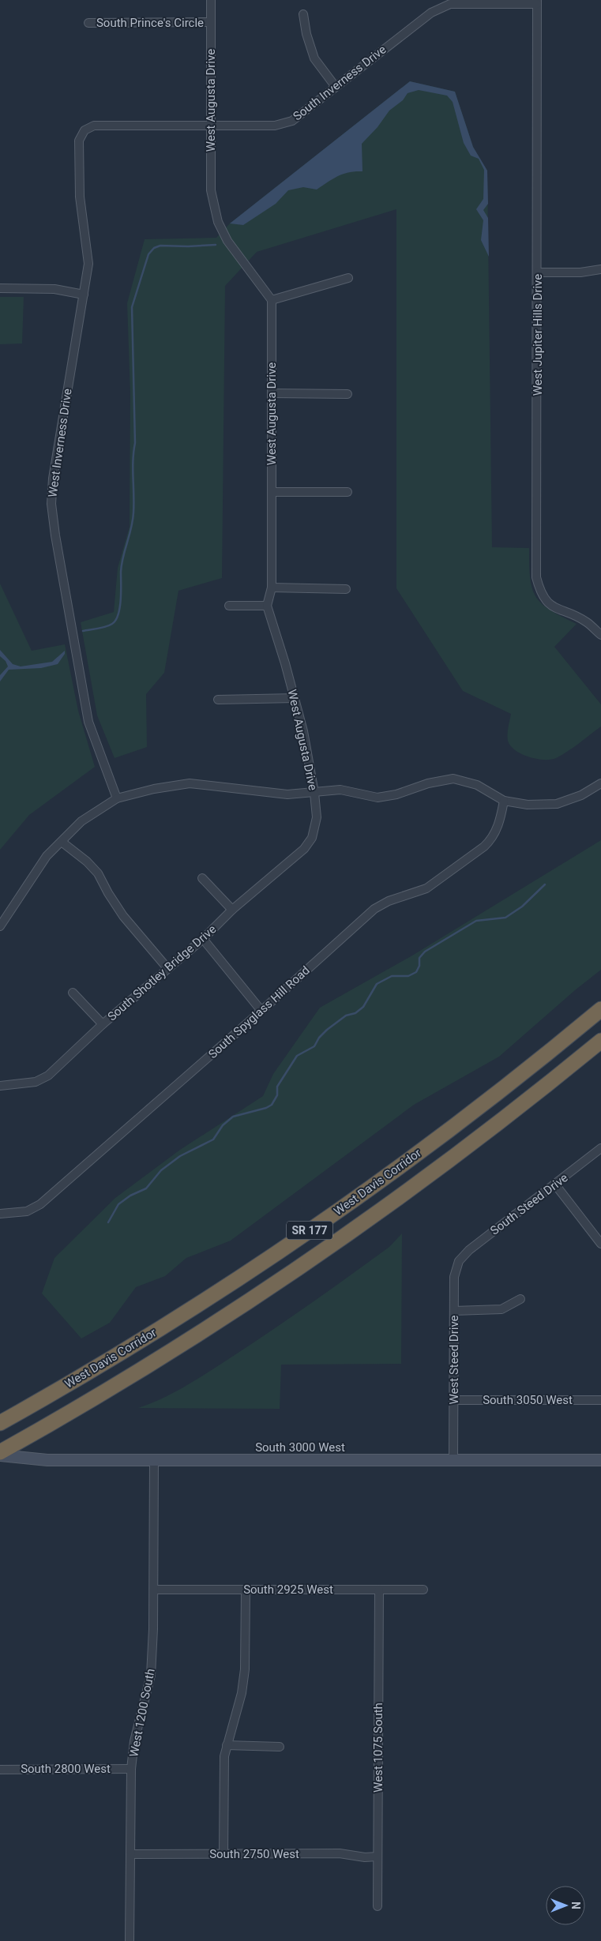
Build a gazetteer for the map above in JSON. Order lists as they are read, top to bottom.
{
  "streets": {
    "highway": ["West Davis Corridor", "SR 177"],
    "main road": ["South 3000 West"],
    "street": [
      "South Prince's Circle",
      "South Inverness Drive",
      "West Augusta Drive",
      "West Jupiter Hills Drive",
      "West Inverness Drive",
      "South Shotley Bridge Drive",
      "South Spyglass Hill Road",
      "South Steed Drive",
      "West Steed Drive",
      "South 3050 West",
      "South 2925 West",
      "West 1200 South",
      "West 1075 South",
      "South 2800 West",
      "South 2750 West"
    ]
  },
  "crossings": [
    ["South Prince's Circle", "West Augusta Drive"],
    ["South Inverness Drive", "West Augusta Drive"],
    ["South Inverness Drive", "West Jupiter Hills Drive"],
    ["South Inverness Drive", "West Inverness Drive"],
    ["West Augusta Drive", "South Shotley Bridge Drive"],
    ["West Davis Corridor", "South 3000 West"],
    ["South Steed Drive", "West Steed Drive"],
    ["West Steed Drive", "South 3050 West"],
    ["West Steed Drive", "South 3000 West"],
    ["South 3000 West", "West 1200 South"],
    ["South 2925 West", "West 1200 South"],
    ["South 2925 West", "West 1075 South"],
    ["West 1200 South", "South 2800 West"],
    ["West 1200 South", "South 2750 West"],
    ["West 1075 South", "South 2750 West"]
  ],
  "north": "right"
}
